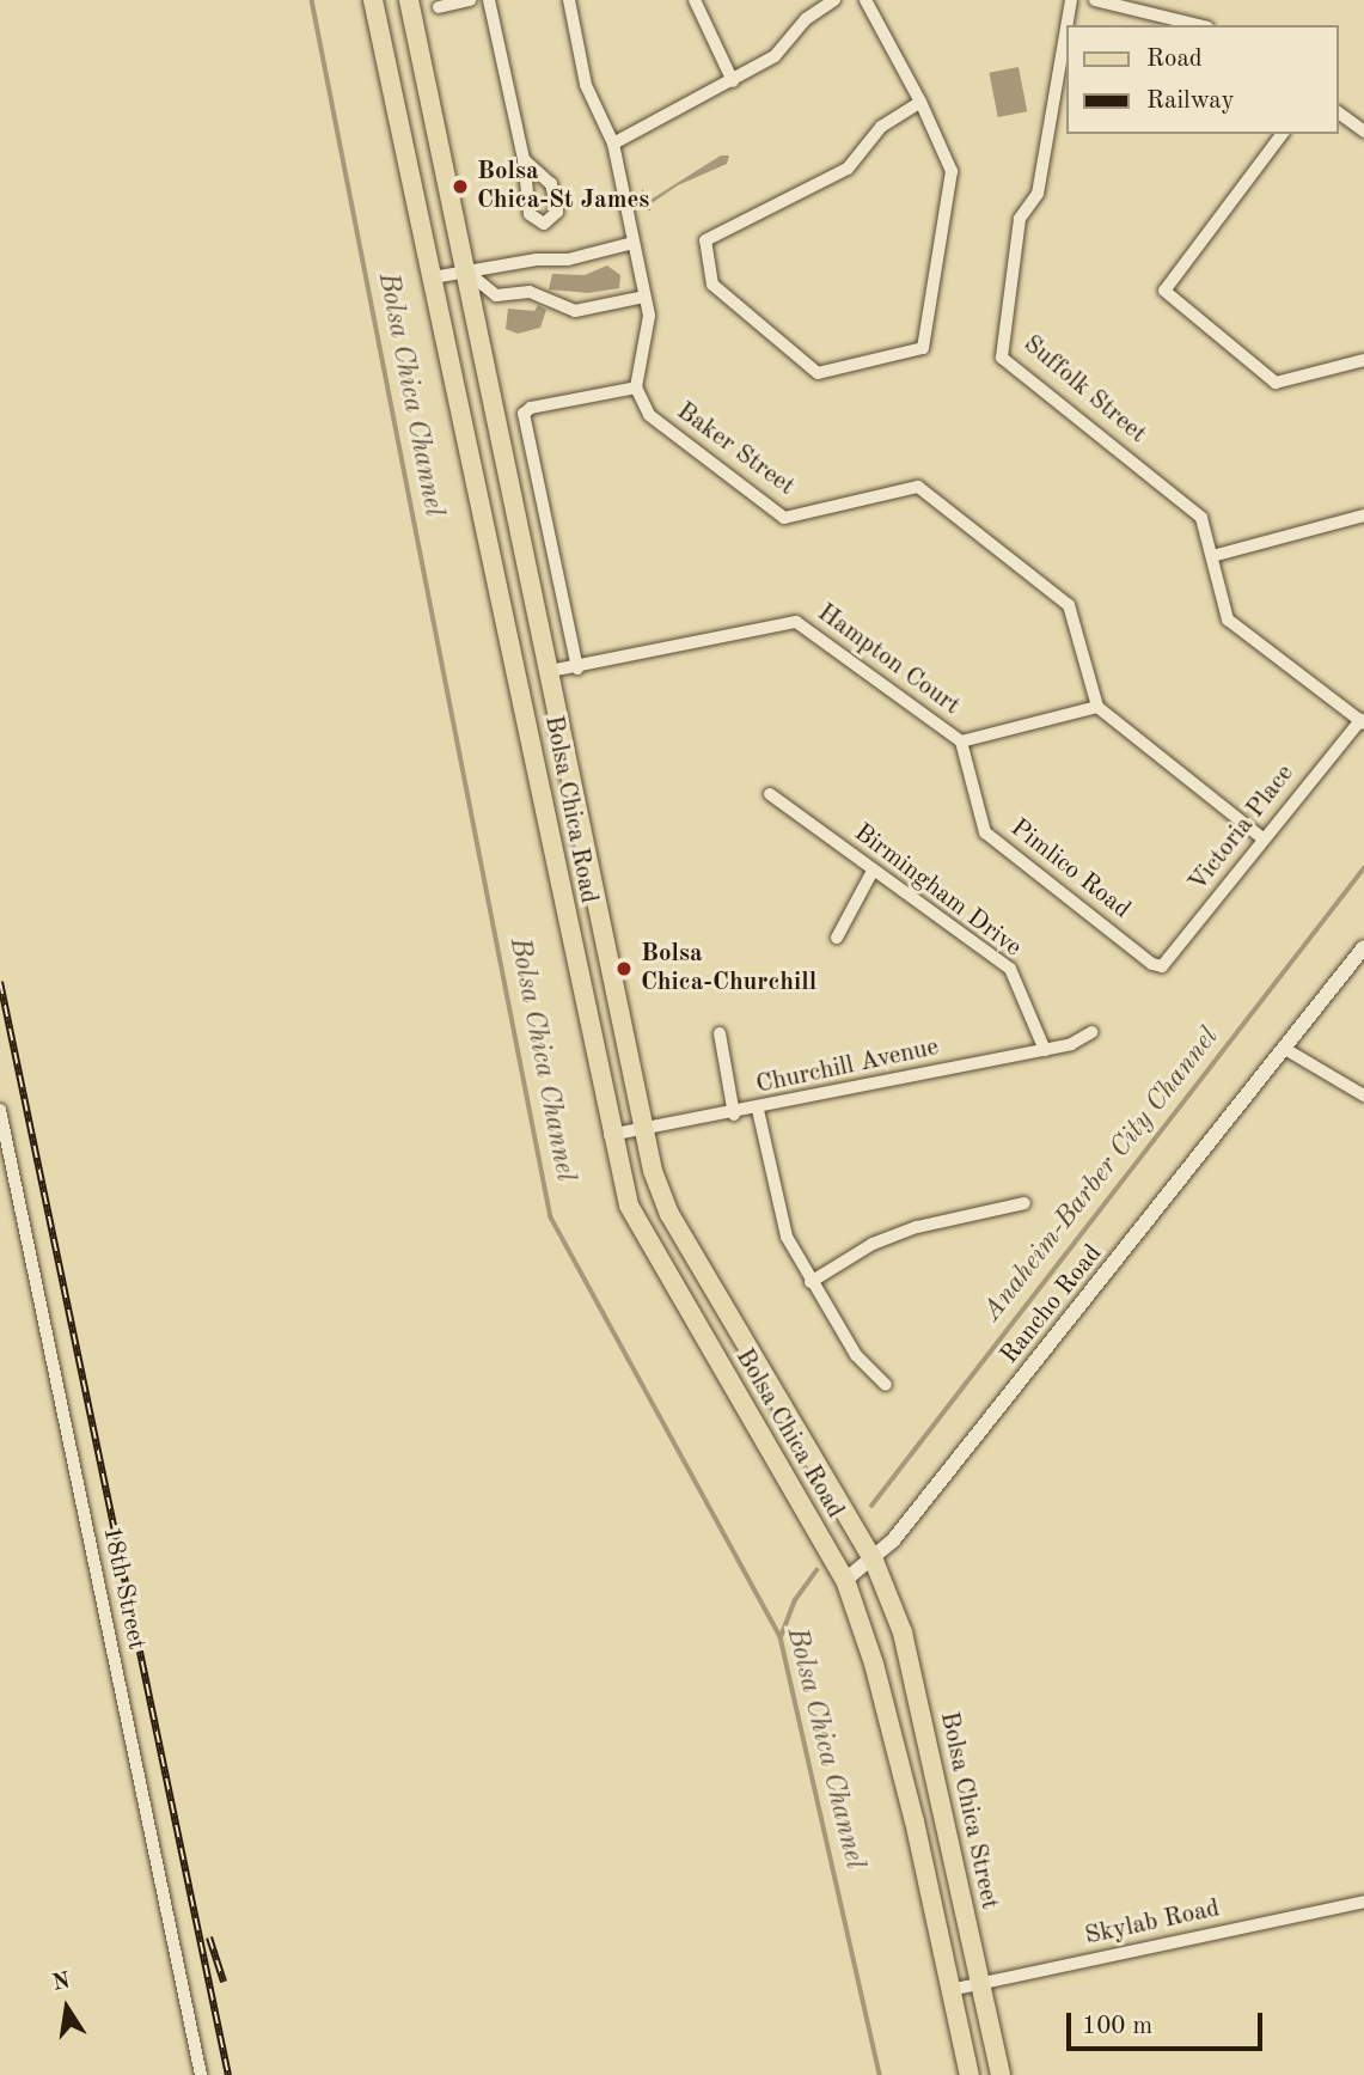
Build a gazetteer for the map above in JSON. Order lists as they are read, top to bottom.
{
  "streets": {
    "main road": ["Bolsa Chica Road", "Bolsa Chica Street"],
    "street": [
      "Suffolk Street",
      "Baker Street",
      "Hampton Court",
      "Victoria Place",
      "Pimlico Road",
      "Birmingham Drive",
      "Churchill Avenue",
      "Rancho Road",
      "18th Street",
      "Skylab Road"
    ]
  },
  "crossings": [
    ["Suffolk Street", "Victoria Place"],
    ["Baker Street", "Hampton Court"],
    ["Hampton Court", "Bolsa Chica Road"],
    ["Hampton Court", "Pimlico Road"],
    ["Bolsa Chica Road", "Churchill Avenue"],
    ["Bolsa Chica Road", "Rancho Road"],
    ["Bolsa Chica Road", "Bolsa Chica Street"],
    ["Victoria Place", "Pimlico Road"],
    ["Birmingham Drive", "Churchill Avenue"],
    ["Rancho Road", "Bolsa Chica Street"],
    ["Bolsa Chica Street", "Skylab Road"]
  ],
  "water": ["Bolsa Chica Channel", "Anaheim-Barber City Channel"],
  "places": ["Bolsa Chica-St James", "Bolsa Chica-Churchill"],
  "legend": ["Road", "Railway"],
  "scale_bar": "100 m",
  "north": "top"
}
